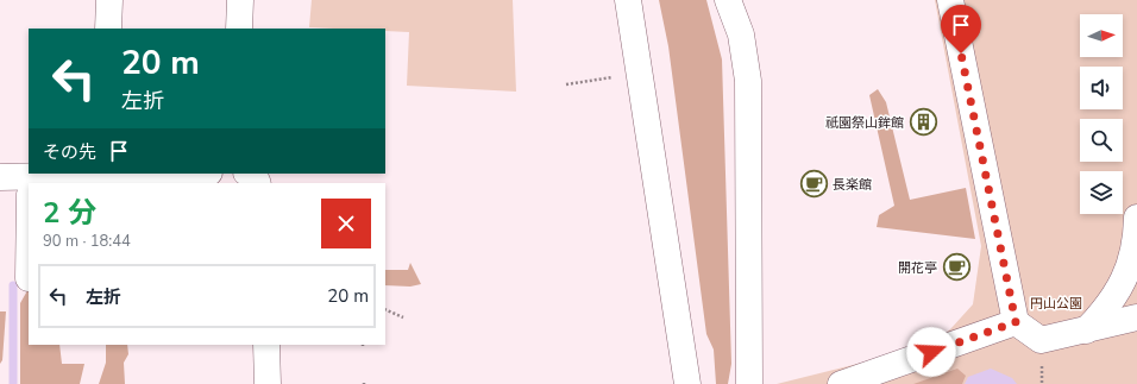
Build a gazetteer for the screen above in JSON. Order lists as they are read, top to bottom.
{
  "parks": ["円山公園"],
  "places": {
    "building": ["祇園祭山鉾館"],
    "cafe": ["長楽館", "開花亭"]
  },
  "north": "right",
  "page": {
    "turn": ["20 m", "左折"],
    "then": "その先",
    "heading": ["2 分", "90 m · 18:44"],
    "list": [
      {
        "name": "左折",
        "value": "20 m"
      }
    ]
  }
}
